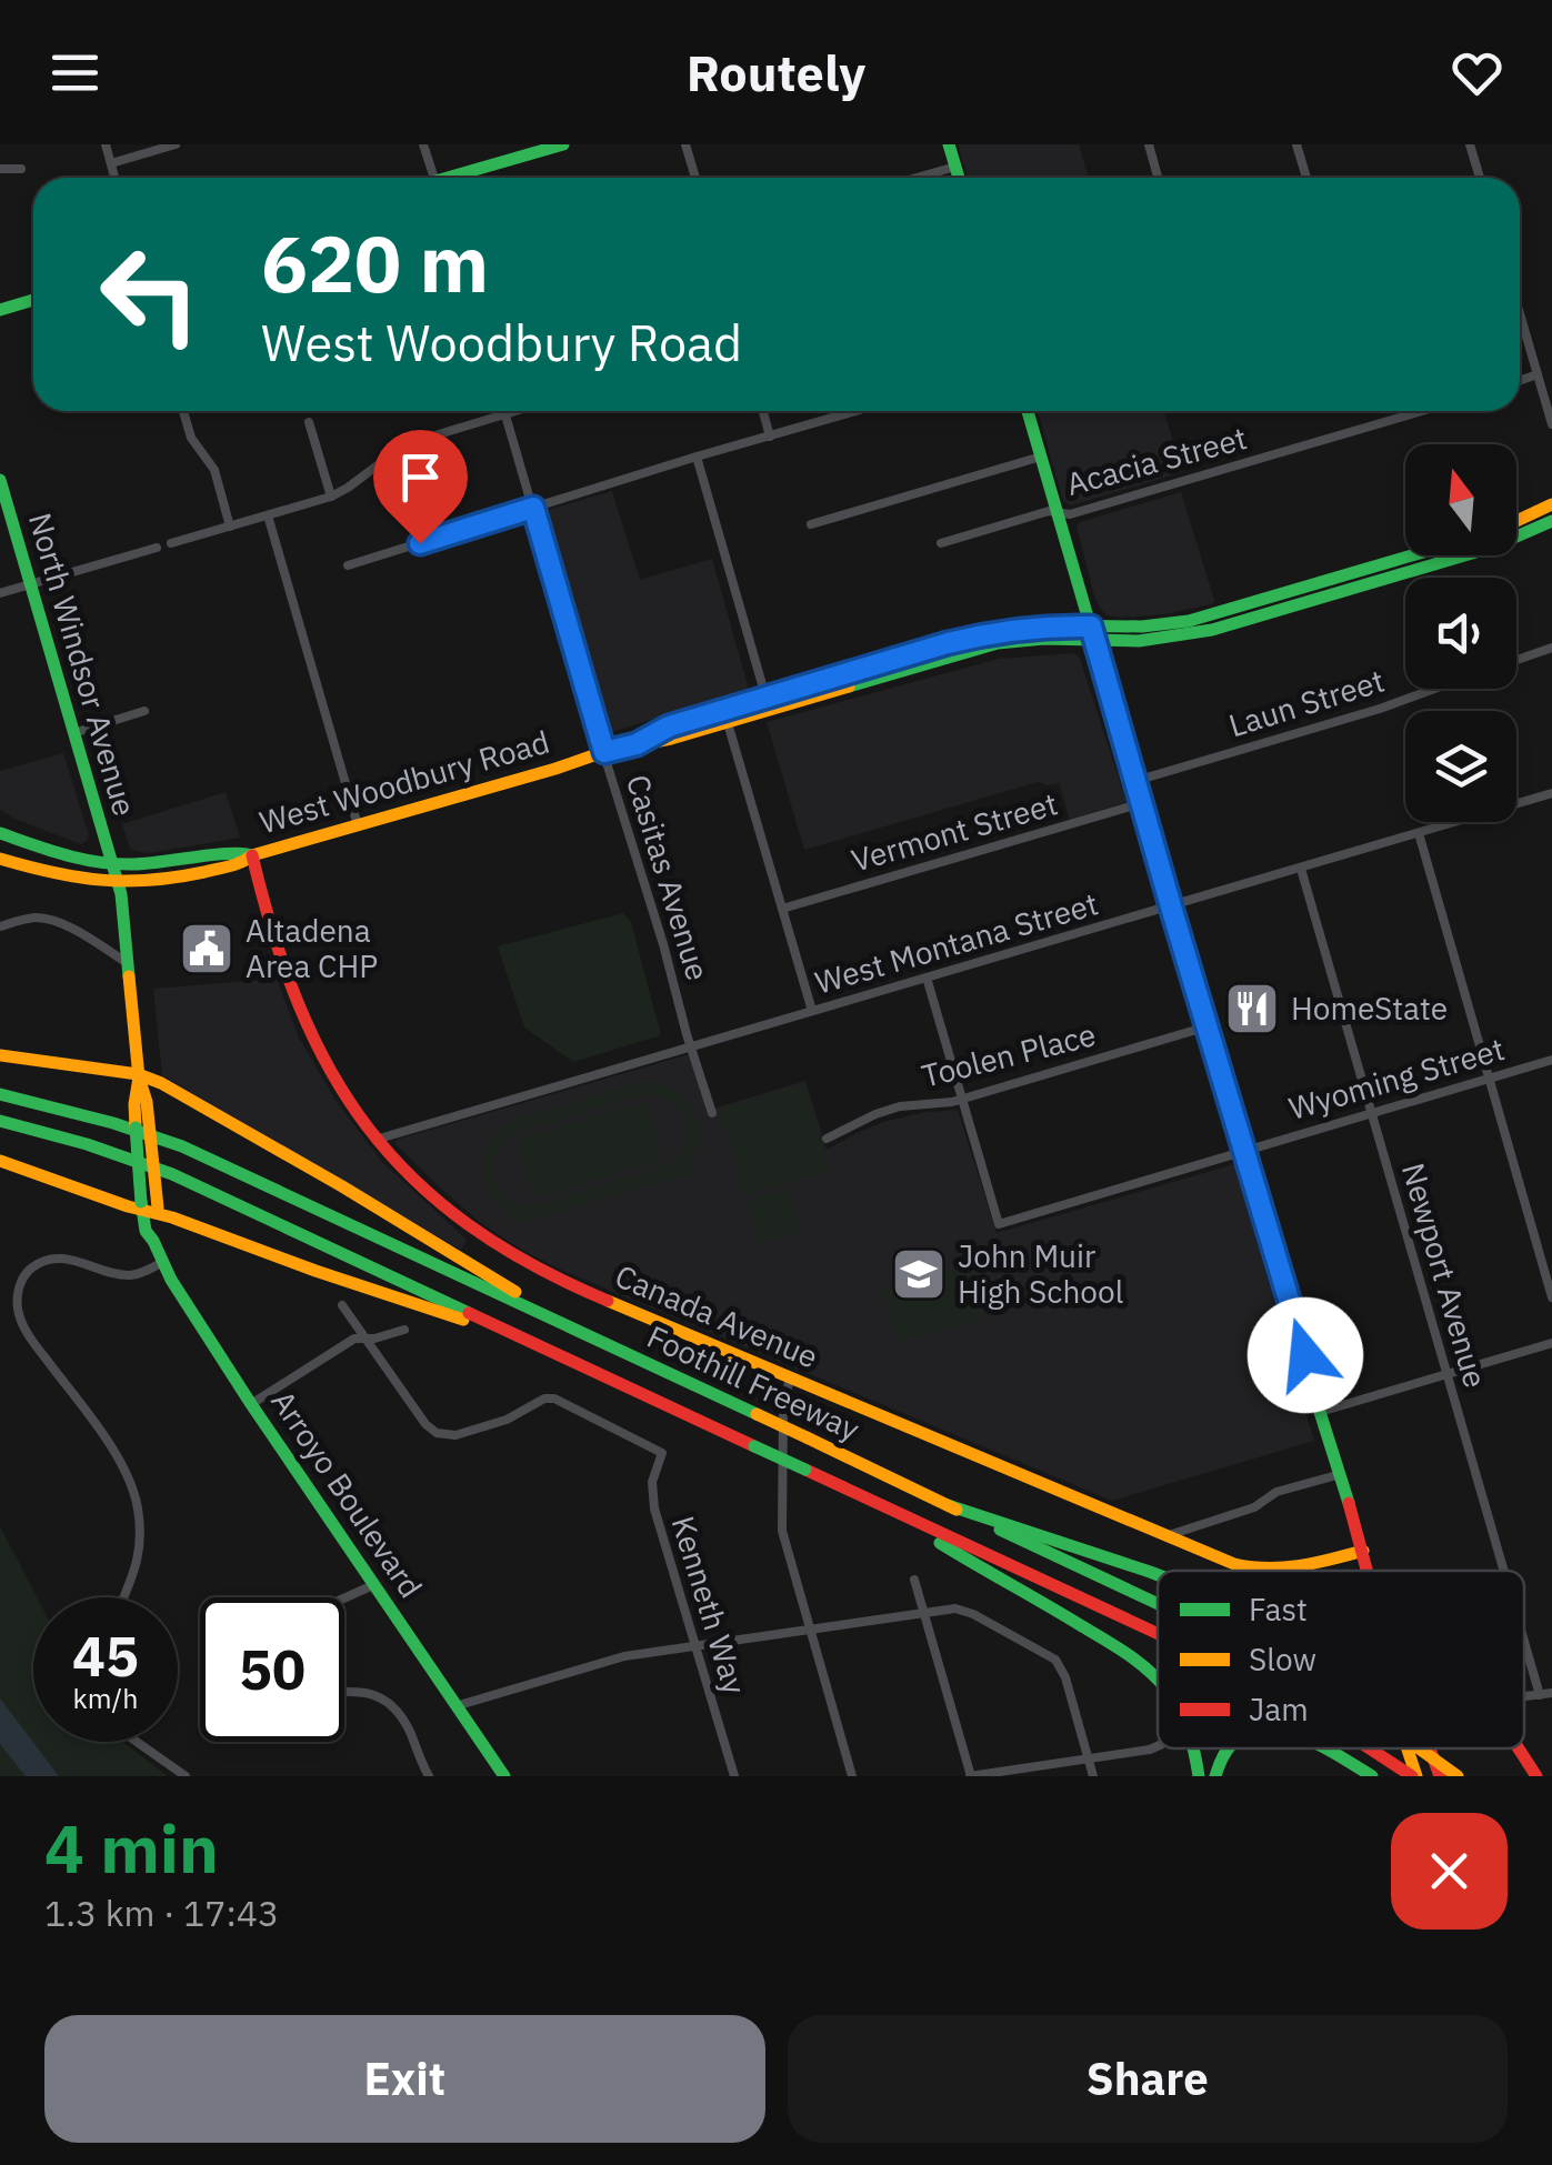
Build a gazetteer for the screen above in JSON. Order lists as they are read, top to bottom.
{
  "streets": {
    "main road": [
      "North Windsor Avenue",
      "West Woodbury Road",
      "Canada Avenue",
      "Foothill Freeway",
      "Arroyo Boulevard"
    ],
    "street": [
      "Acacia Street",
      "Laun Street",
      "Vermont Street",
      "Casitas Avenue",
      "West Montana Street",
      "Toolen Place",
      "Wyoming Street",
      "Newport Avenue",
      "Kenneth Way"
    ]
  },
  "crossings": [
    ["North Windsor Avenue", "West Woodbury Road"],
    ["North Windsor Avenue", "Arroyo Boulevard"],
    ["West Woodbury Road", "Casitas Avenue"],
    ["West Woodbury Road", "Canada Avenue"],
    ["Casitas Avenue", "West Montana Street"],
    ["West Montana Street", "Newport Avenue"],
    ["West Montana Street", "Canada Avenue"],
    ["Toolen Place", "Wyoming Street"],
    ["Wyoming Street", "Newport Avenue"]
  ],
  "places": {
    "public building": ["Altadena Area CHP"],
    "restaurant": ["HomeState"],
    "school or university": ["John Muir High School"]
  },
  "legend": ["Fast", "Slow", "Jam"],
  "north": "top",
  "page": {
    "header": "Routely",
    "turn": ["620 m", "West Woodbury Road"],
    "speed": "45 km/h",
    "limit": "50",
    "heading": ["4 min", "1.3 km · 17:43"],
    "buttons": ["Exit", "Share"]
  }
}
